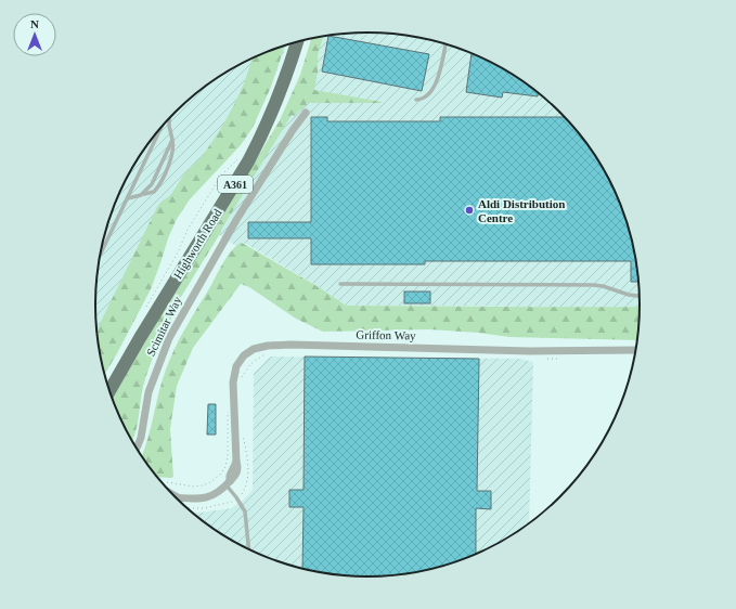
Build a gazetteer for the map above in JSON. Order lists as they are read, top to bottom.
{
  "streets": {
    "main road": ["A361", "Highworth Road"],
    "street": ["Scimitar Way", "Griffon Way"]
  },
  "places": ["Aldi Distribution Centre"],
  "north": "top"
}
